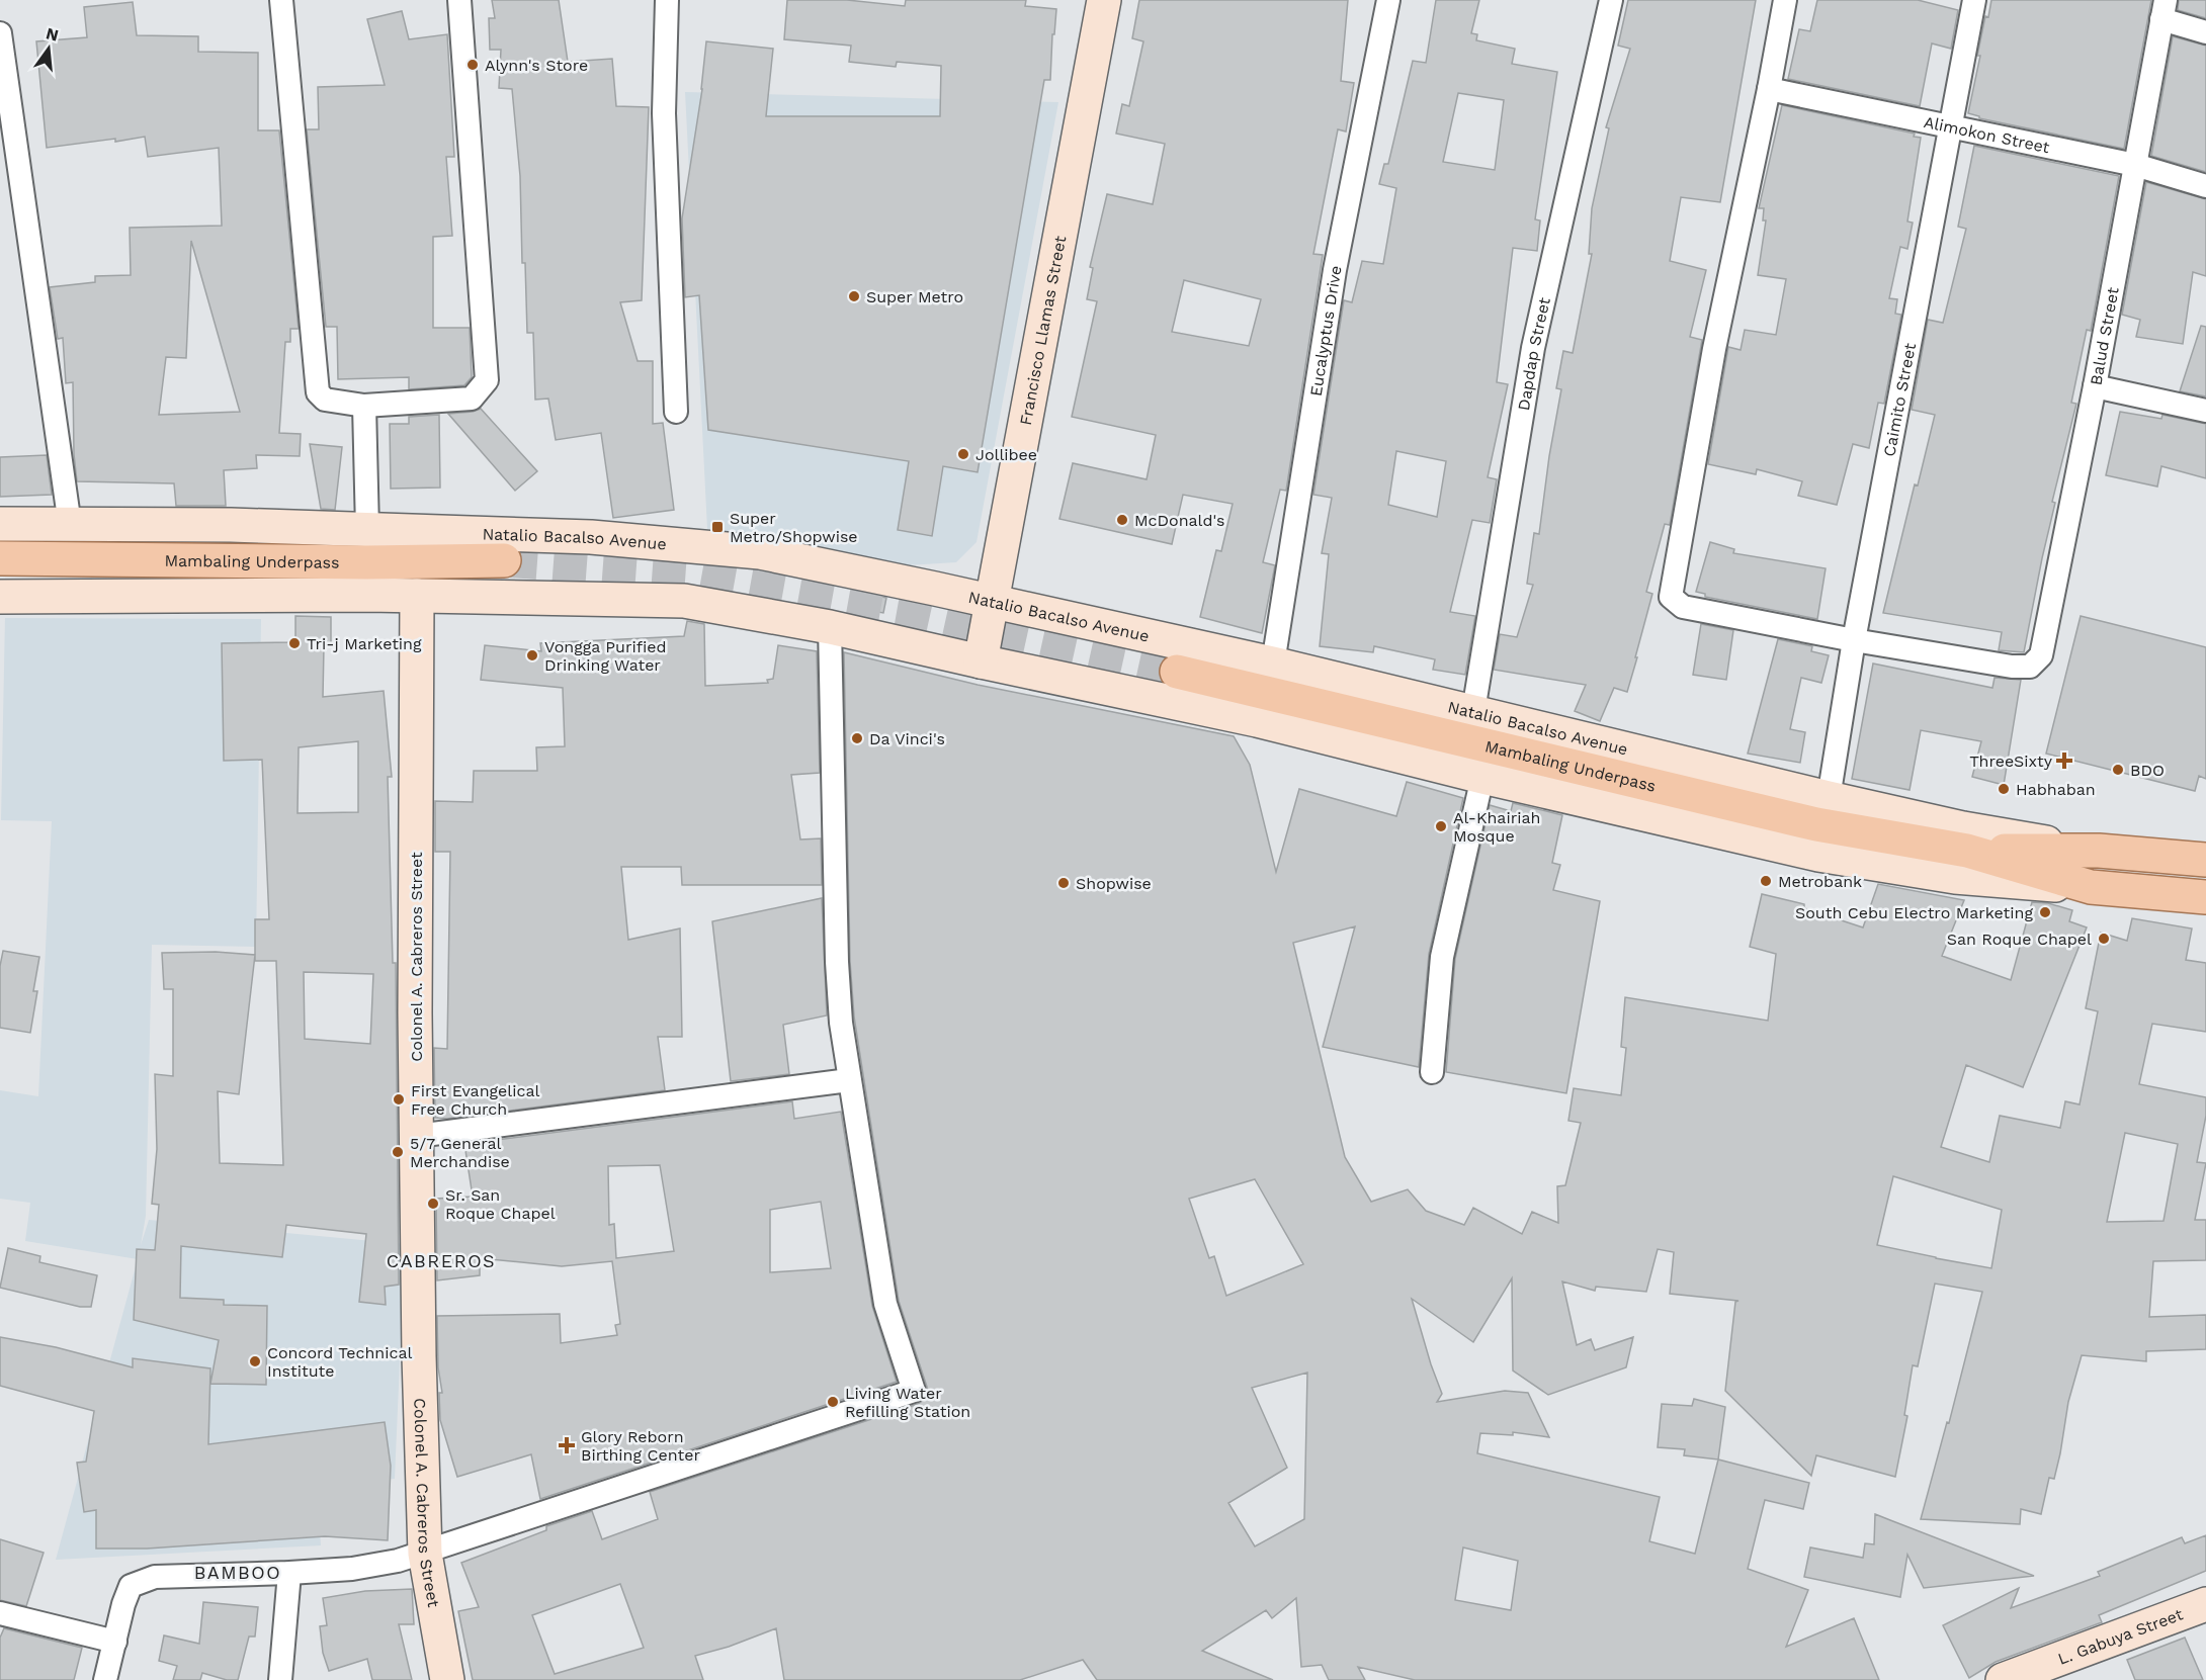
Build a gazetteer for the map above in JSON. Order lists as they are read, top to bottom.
{
  "streets": {
    "main road": [
      "Francisco Llamas Street",
      "Natalio Bacalso Avenue",
      "Mambaling Underpass",
      "Colonel A. Cabreros Street",
      "L. Gabuya Street"
    ],
    "street": [
      "Alimokon Street",
      "Eucalyptus Drive",
      "Balud Street",
      "Dapdap Street",
      "Caimito Street"
    ]
  },
  "crossings": [
    ["Alimokon Street", "Balud Street"],
    ["Alimokon Street", "Caimito Street"],
    ["Francisco Llamas Street", "Natalio Bacalso Avenue"],
    ["Eucalyptus Drive", "Natalio Bacalso Avenue"],
    ["Balud Street", "Caimito Street"],
    ["Dapdap Street", "Natalio Bacalso Avenue"],
    ["Caimito Street", "Natalio Bacalso Avenue"],
    ["Natalio Bacalso Avenue", "Mambaling Underpass"]
  ],
  "districts": ["CABREROS", "BAMBOO"],
  "places": {
    "other": [
      "Alynn's Store",
      "Super Metro",
      "Jollibee",
      "McDonald's",
      "Tri-j Marketing",
      "Vongga Purified Drinking Water",
      "Da Vinci's",
      "BDO",
      "Habhaban",
      "Al-Khairiah Mosque",
      "Metrobank",
      "Shopwise",
      "South Cebu Electro Marketing",
      "San Roque Chapel",
      "First Evangelical Free Church",
      "5/7 General Merchandise",
      "Sr. San Roque Chapel",
      "Concord Technical Institute",
      "Living Water Refilling Station"
    ],
    "transit": ["Super Metro/Shopwise"],
    "health": ["ThreeSixty", "Glory Reborn Birthing Center"]
  },
  "north": "top"
}
